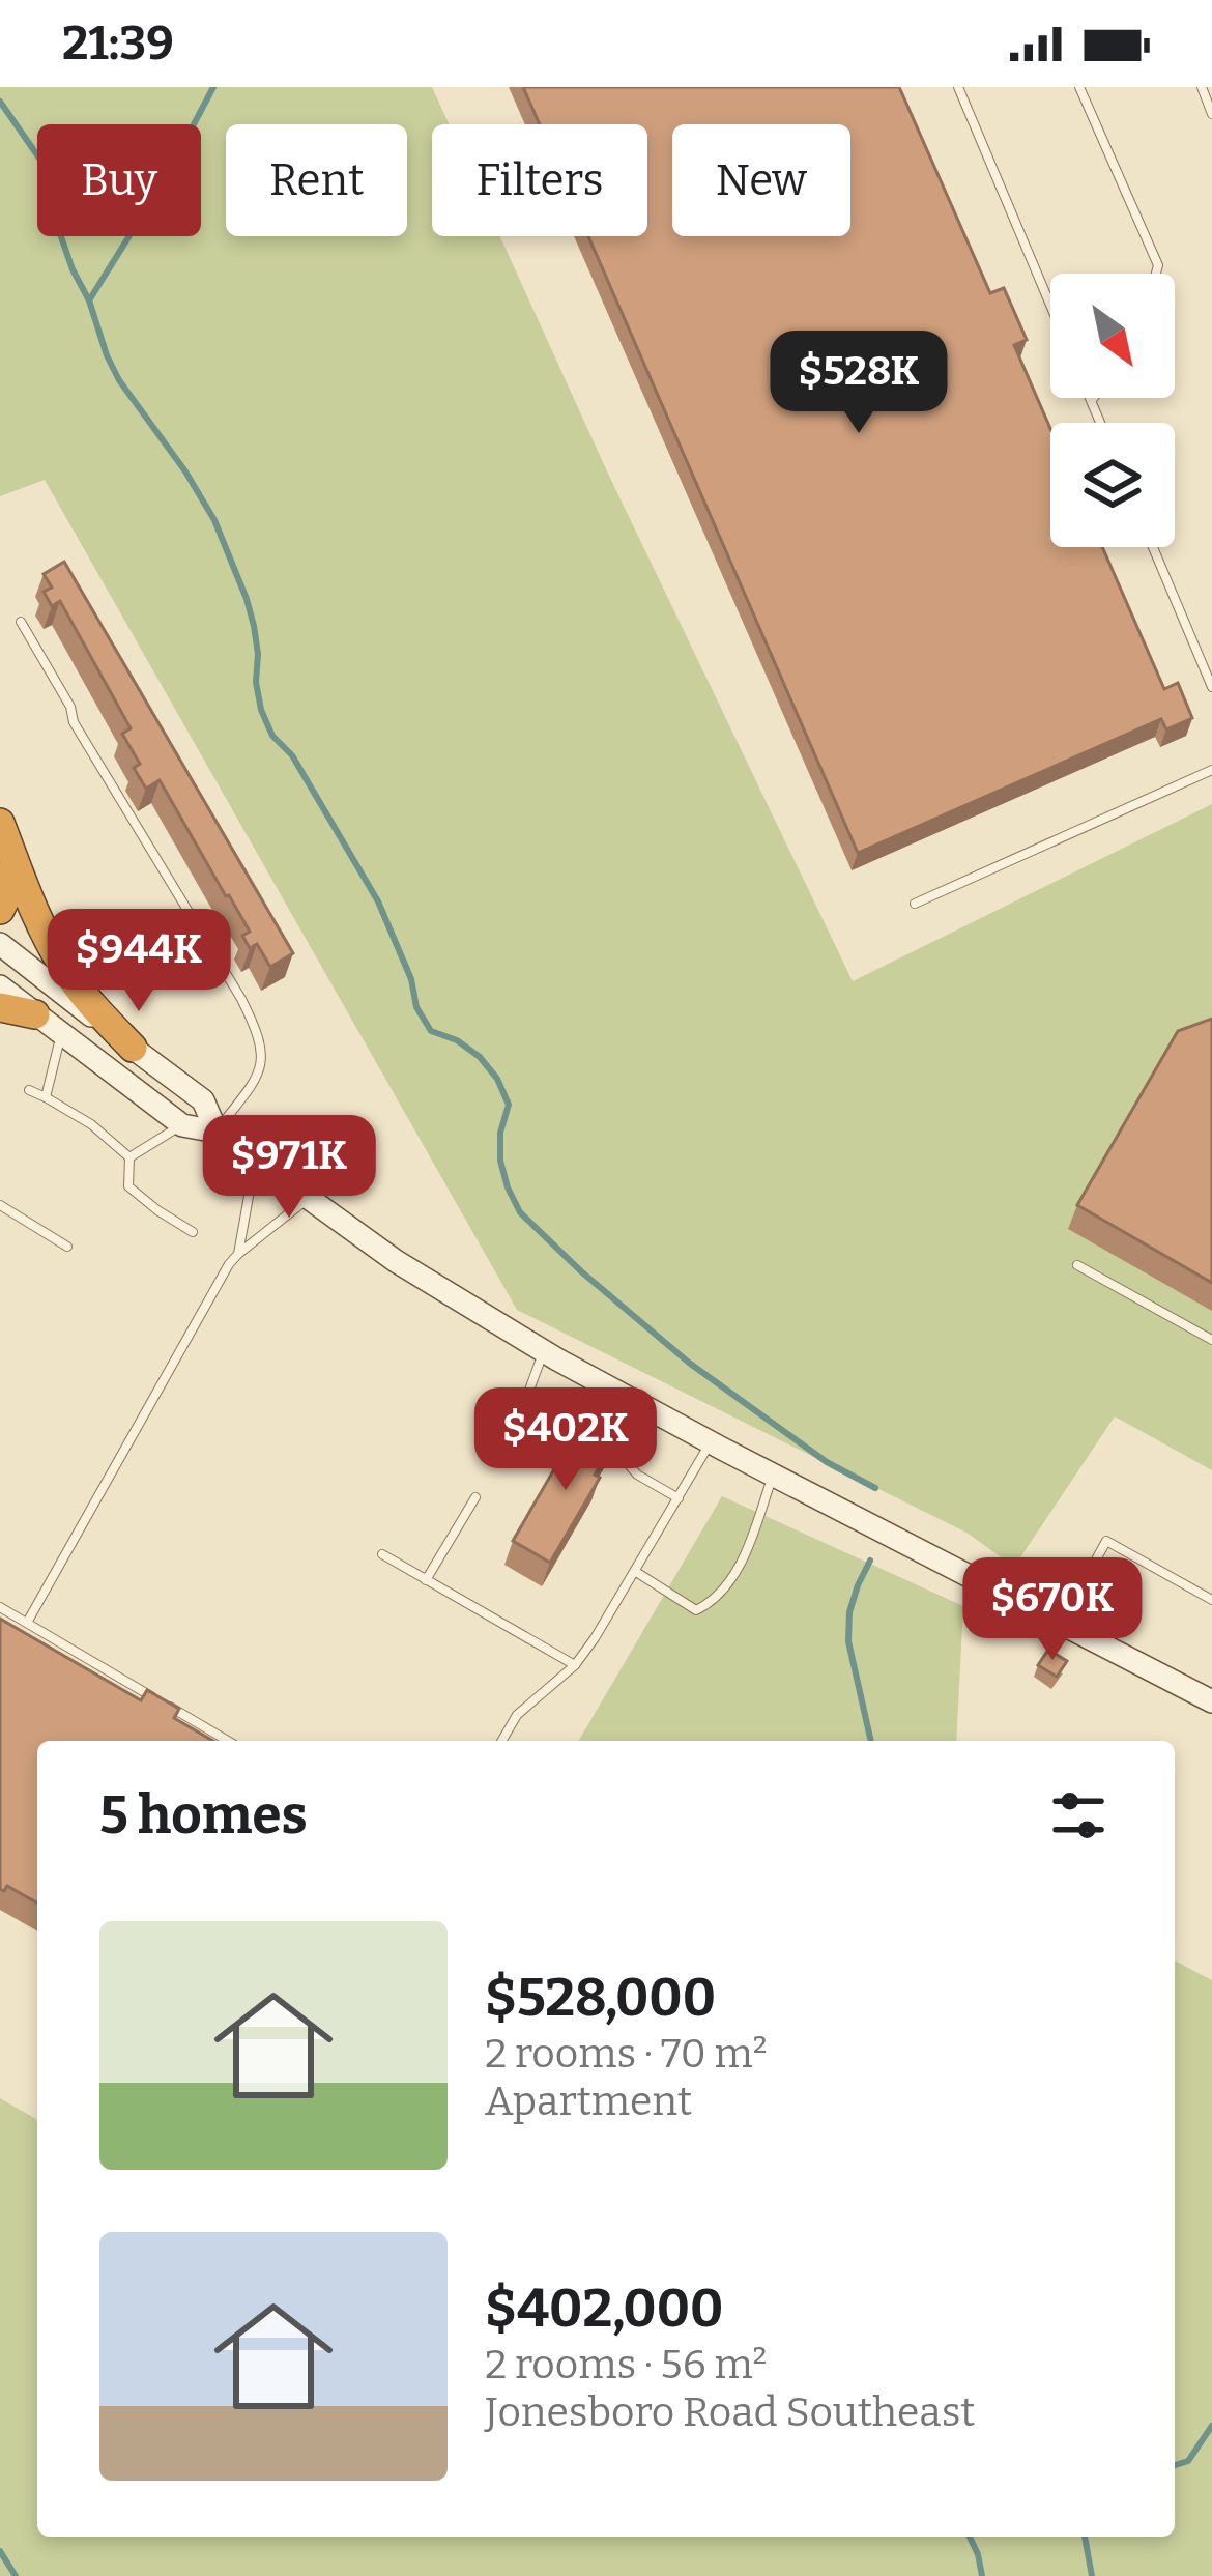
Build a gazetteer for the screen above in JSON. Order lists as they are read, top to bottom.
{
  "north": "bottom right",
  "page": {
    "status": "21:39",
    "chip": [
      "Buy",
      "Rent",
      "Filters",
      "New"
    ],
    "price": [
      "$528K",
      "$944K",
      "$971K",
      "$402K",
      "$670K"
    ],
    "heading": "5 homes",
    "list": [
      {
        "name": "$528,000",
        "note": "2 rooms · 70 m² · Apartment"
      },
      {
        "name": "$402,000",
        "note": "2 rooms · 56 m² · Jonesboro Road Southeast"
      }
    ]
  }
}
